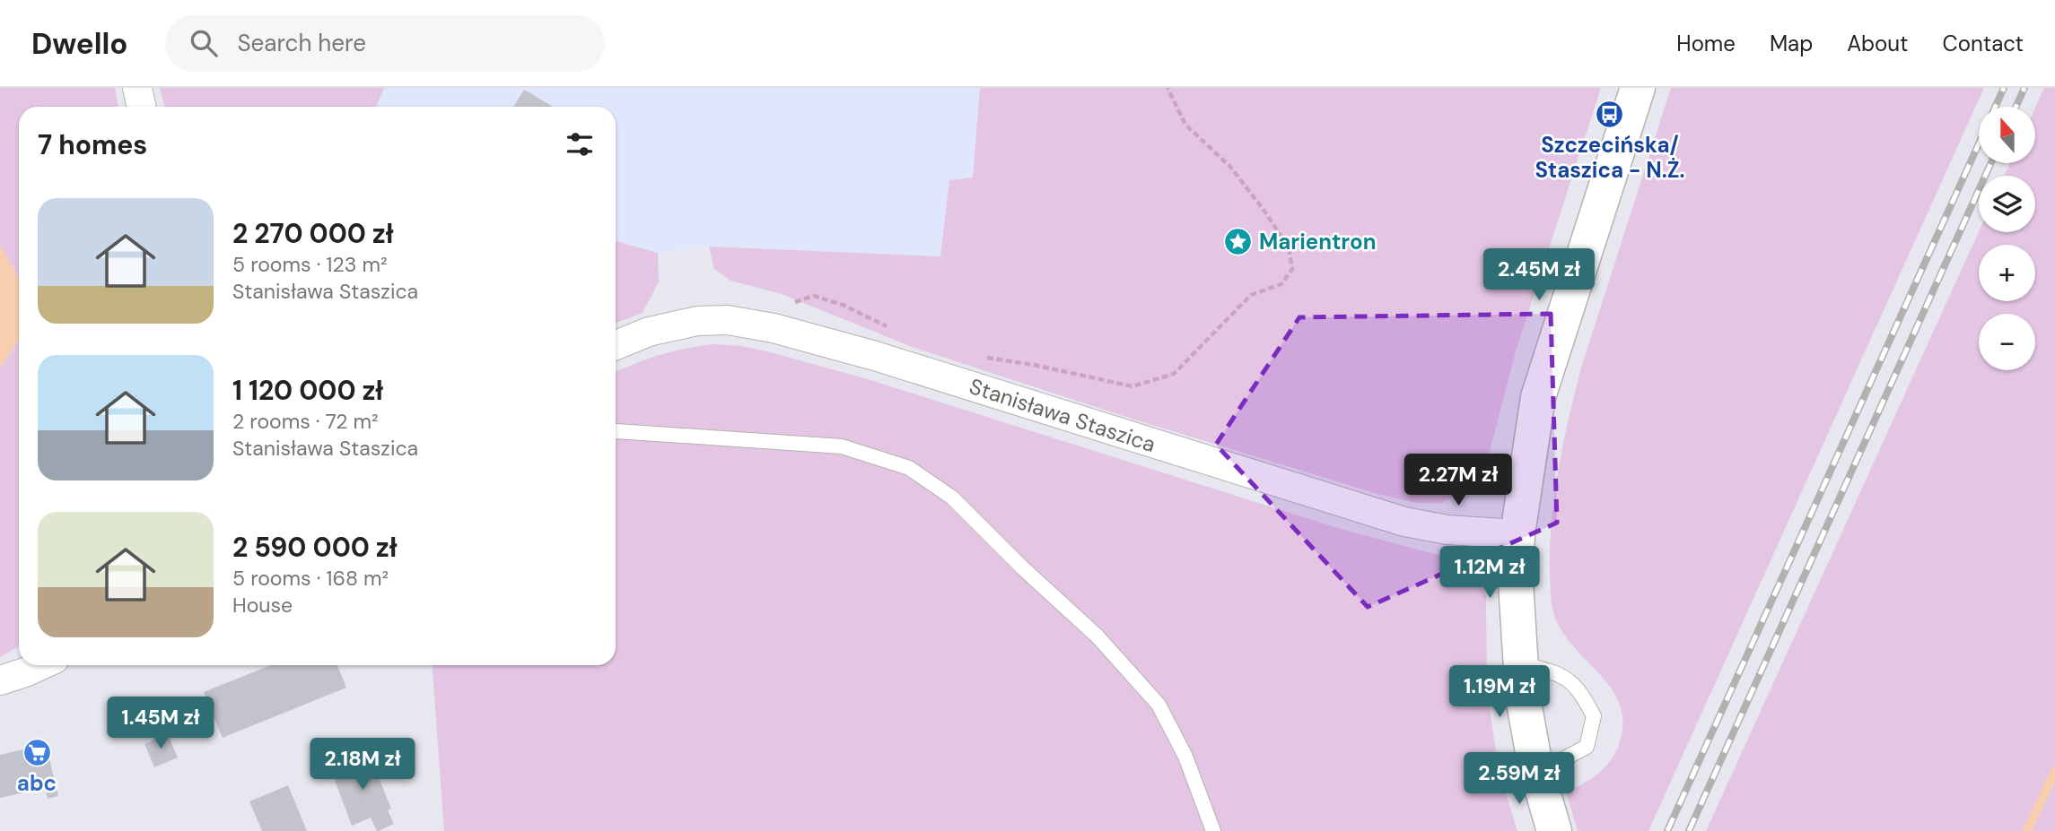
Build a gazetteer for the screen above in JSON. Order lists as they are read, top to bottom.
{
  "streets": {
    "street": ["Stanisława Staszica"]
  },
  "places": {
    "bus stop": ["Szczecińska/ Staszica - N.Ż."],
    "place": ["Marientron"],
    "supermarket": ["abc"]
  },
  "north": "top",
  "page": {
    "header": "Dwello",
    "search": "Search here",
    "nav": [
      "Home",
      "Map",
      "About",
      "Contact"
    ],
    "map_buttons": ["+", "−"],
    "heading": "7 homes",
    "list": [
      {
        "name": "2 270 000 zł",
        "note": "5 rooms · 123 m² · Stanisława Staszica"
      },
      {
        "name": "1 120 000 zł",
        "note": "2 rooms · 72 m² · Stanisława Staszica"
      },
      {
        "name": "2 590 000 zł",
        "note": "5 rooms · 168 m² · House"
      }
    ],
    "price": [
      "2.45M zł",
      "2.27M zł",
      "1.12M zł",
      "1.19M zł",
      "1.45M zł",
      "2.18M zł",
      "2.59M zł"
    ]
  }
}
